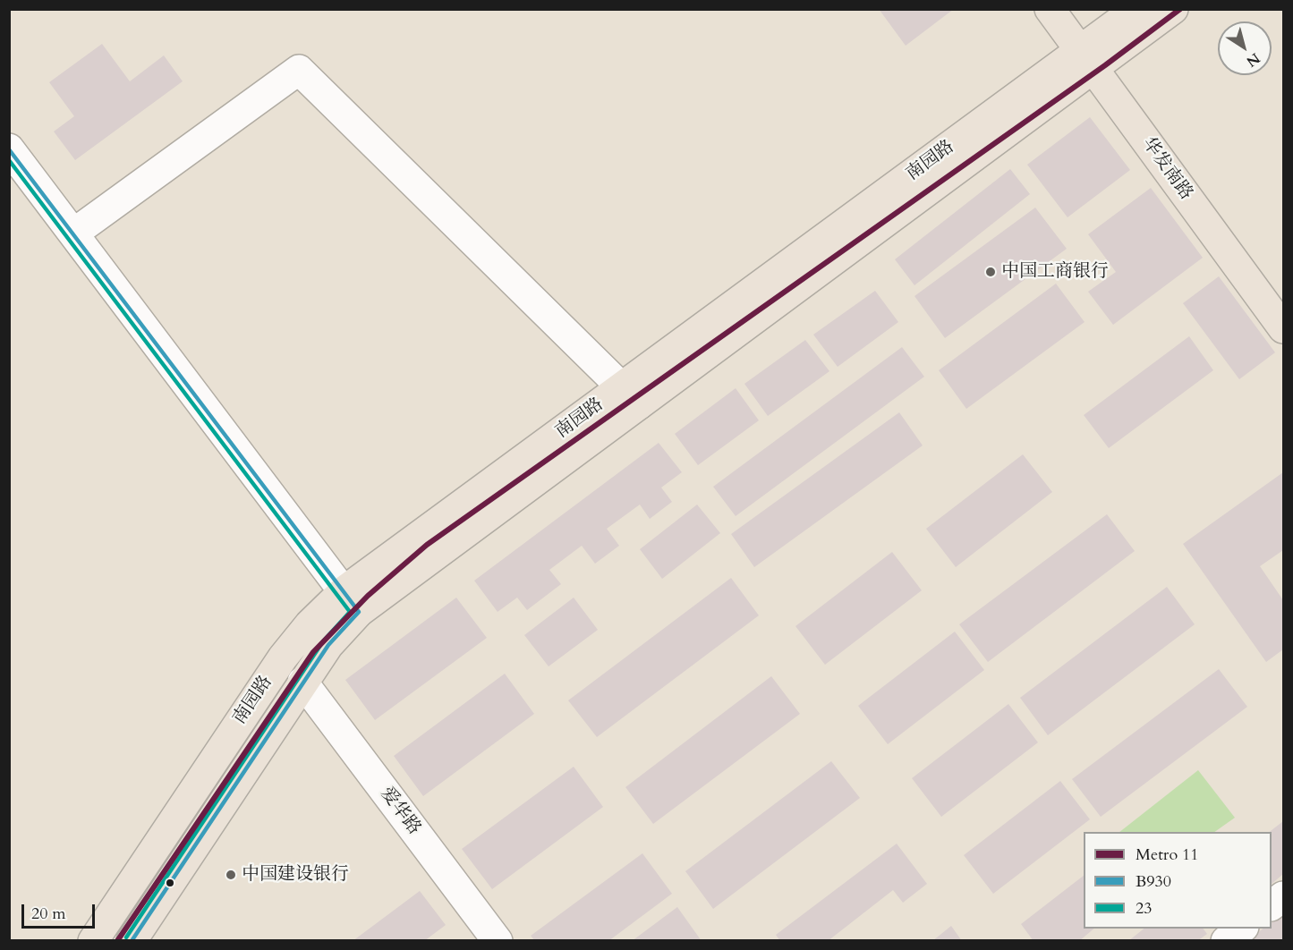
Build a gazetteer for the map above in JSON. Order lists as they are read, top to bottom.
{
  "streets": {
    "main road": ["南园路", "华发南路"],
    "street": ["爱华路"]
  },
  "crossings": [
    ["南园路", "华发南路"],
    ["南园路", "爱华路"]
  ],
  "places": ["中国工商银行", "中国建设银行"],
  "lines": ["metro line 11", "transit line B930", "transit line 23"],
  "legend": ["Metro 11", "B930", "23"],
  "scale_bar": "20 m",
  "north": "bottom right"
}
